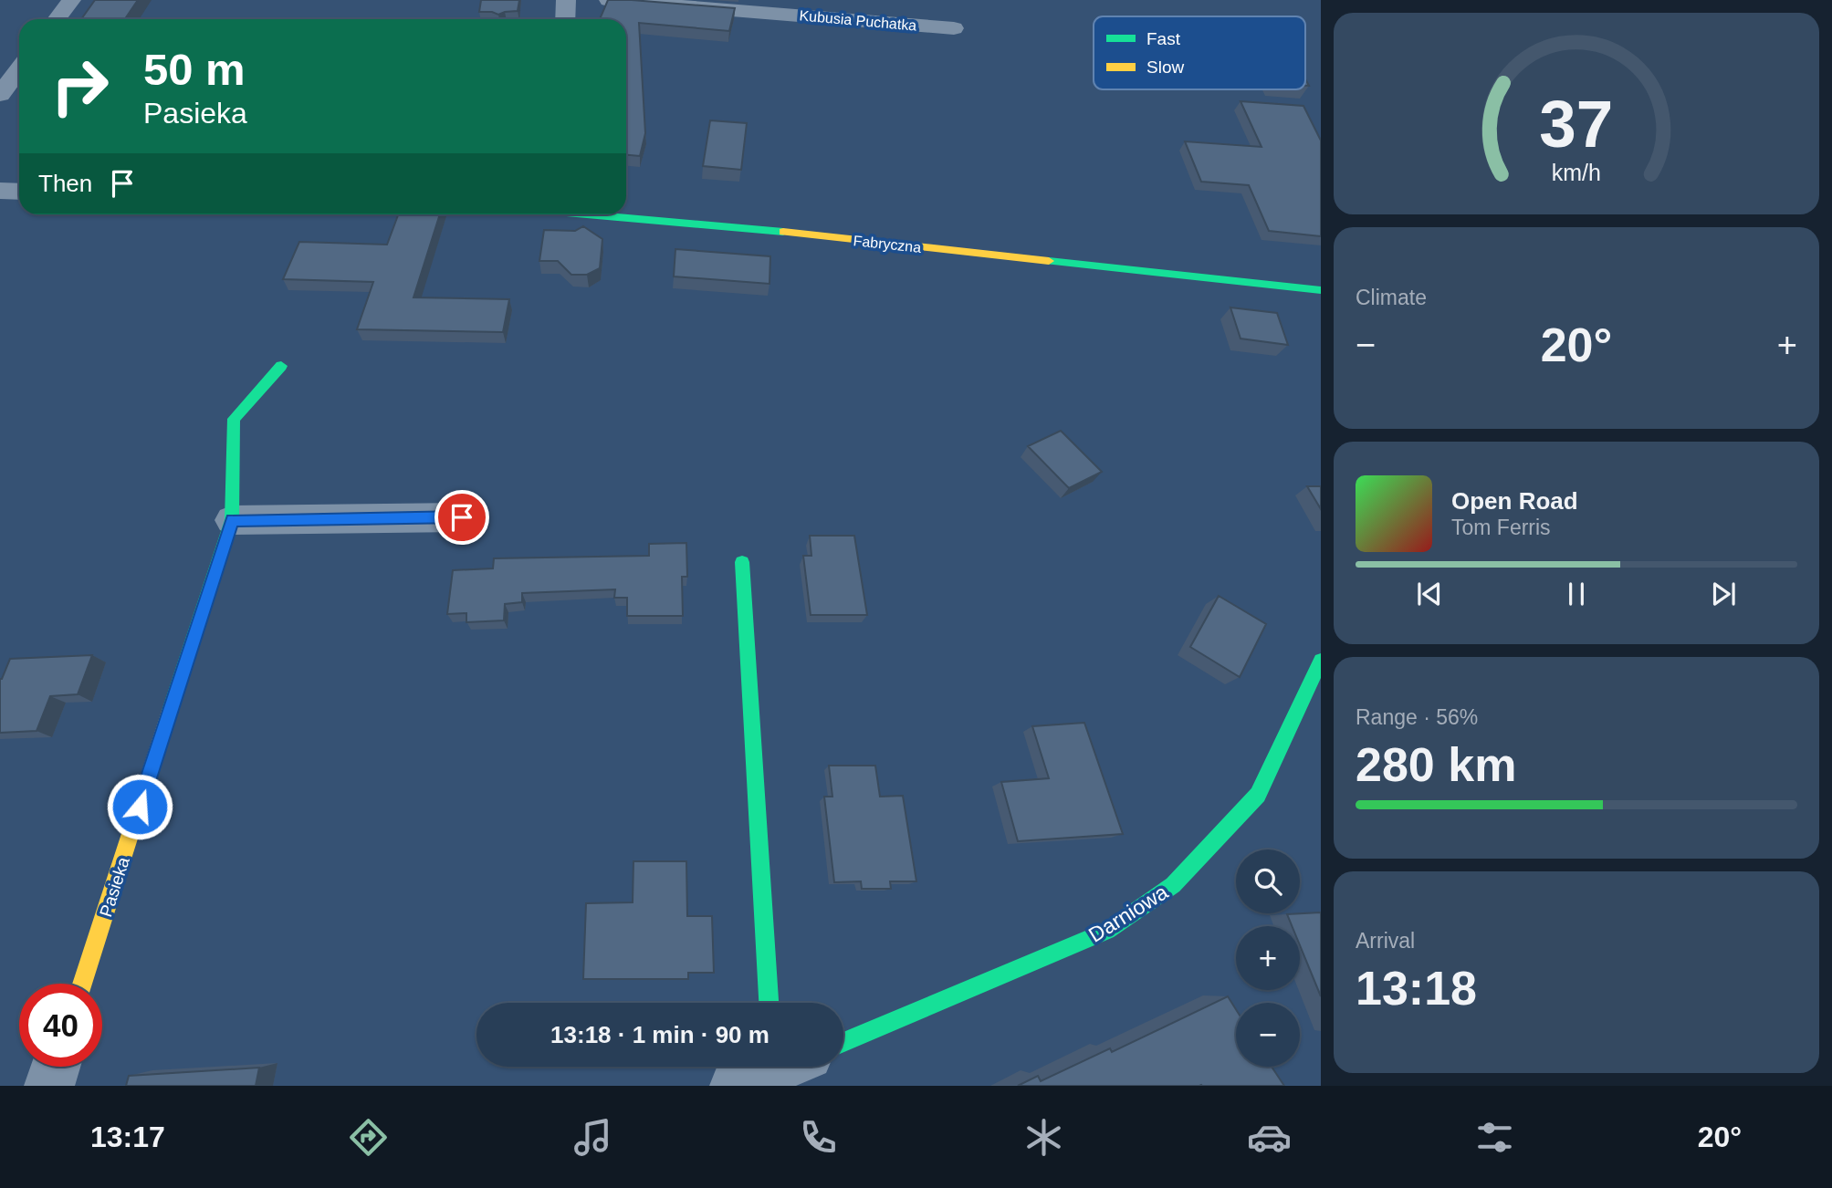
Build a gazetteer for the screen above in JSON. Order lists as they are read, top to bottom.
{
  "streets": {
    "street": [
      "Kubusia Puchatka",
      "Fabryczna",
      "Pasieka",
      "Darniowa"
    ]
  },
  "legend": ["Fast", "Slow"],
  "page": {
    "turn": ["50 m", "Pasieka"],
    "then": "Then",
    "tile": [
      "Climate",
      ["Range · 56%", "280 km"],
      ["Arrival", "13:18"]
    ],
    "heat": ["−", "20°", "+"],
    "song": ["Open Road", "Tom Ferris"],
    "map_buttons": ["+", "−"],
    "limit": "40",
    "trip": "13:18 · 1 min · 90 m",
    "tabs": ["13:17", "20°"],
    "gauge": ["37", "km/h"]
  }
}
